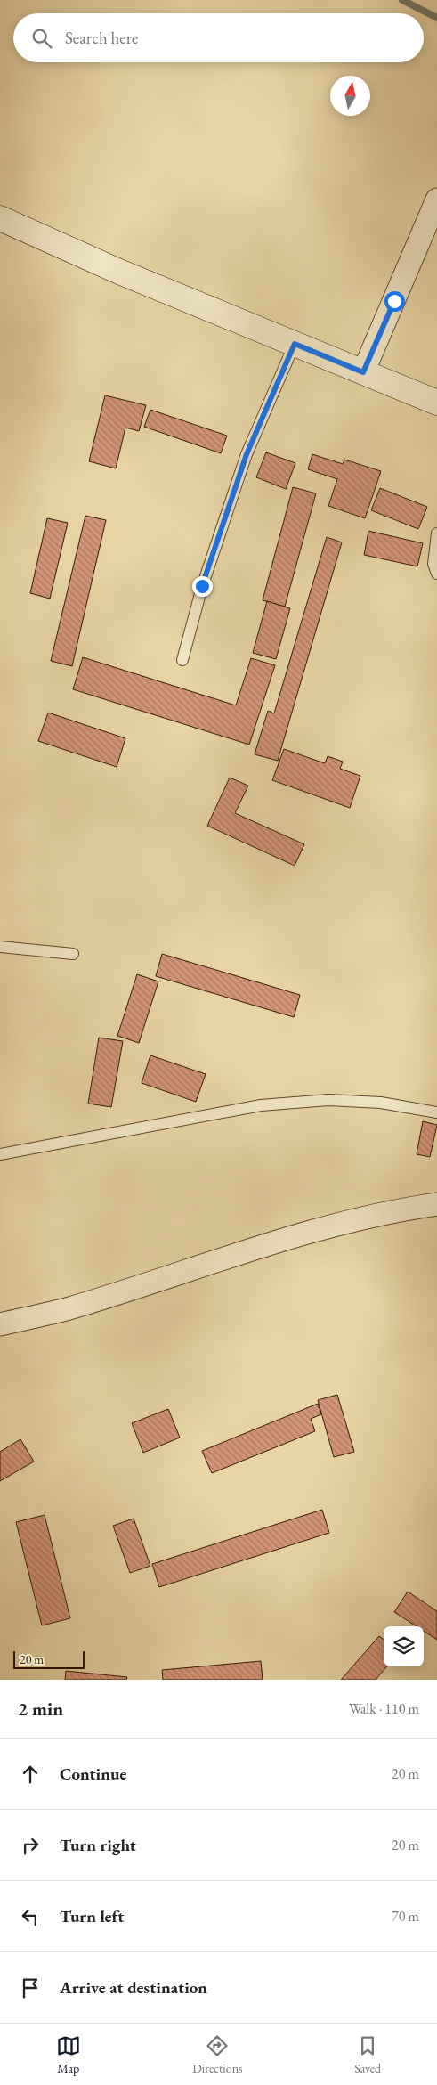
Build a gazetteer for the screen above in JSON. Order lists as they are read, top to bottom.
{
  "scale_bar": "20 m",
  "north": "top",
  "page": {
    "search": "Search here",
    "scale": "20 m",
    "heading": ["2 min", "Walk · 110 m"],
    "list": [
      ["Continue", "20 m"],
      ["Turn right", "20 m"],
      ["Turn left", "70 m"],
      "Arrive at destination"
    ],
    "nav": ["Map", "Directions", "Saved"]
  }
}
